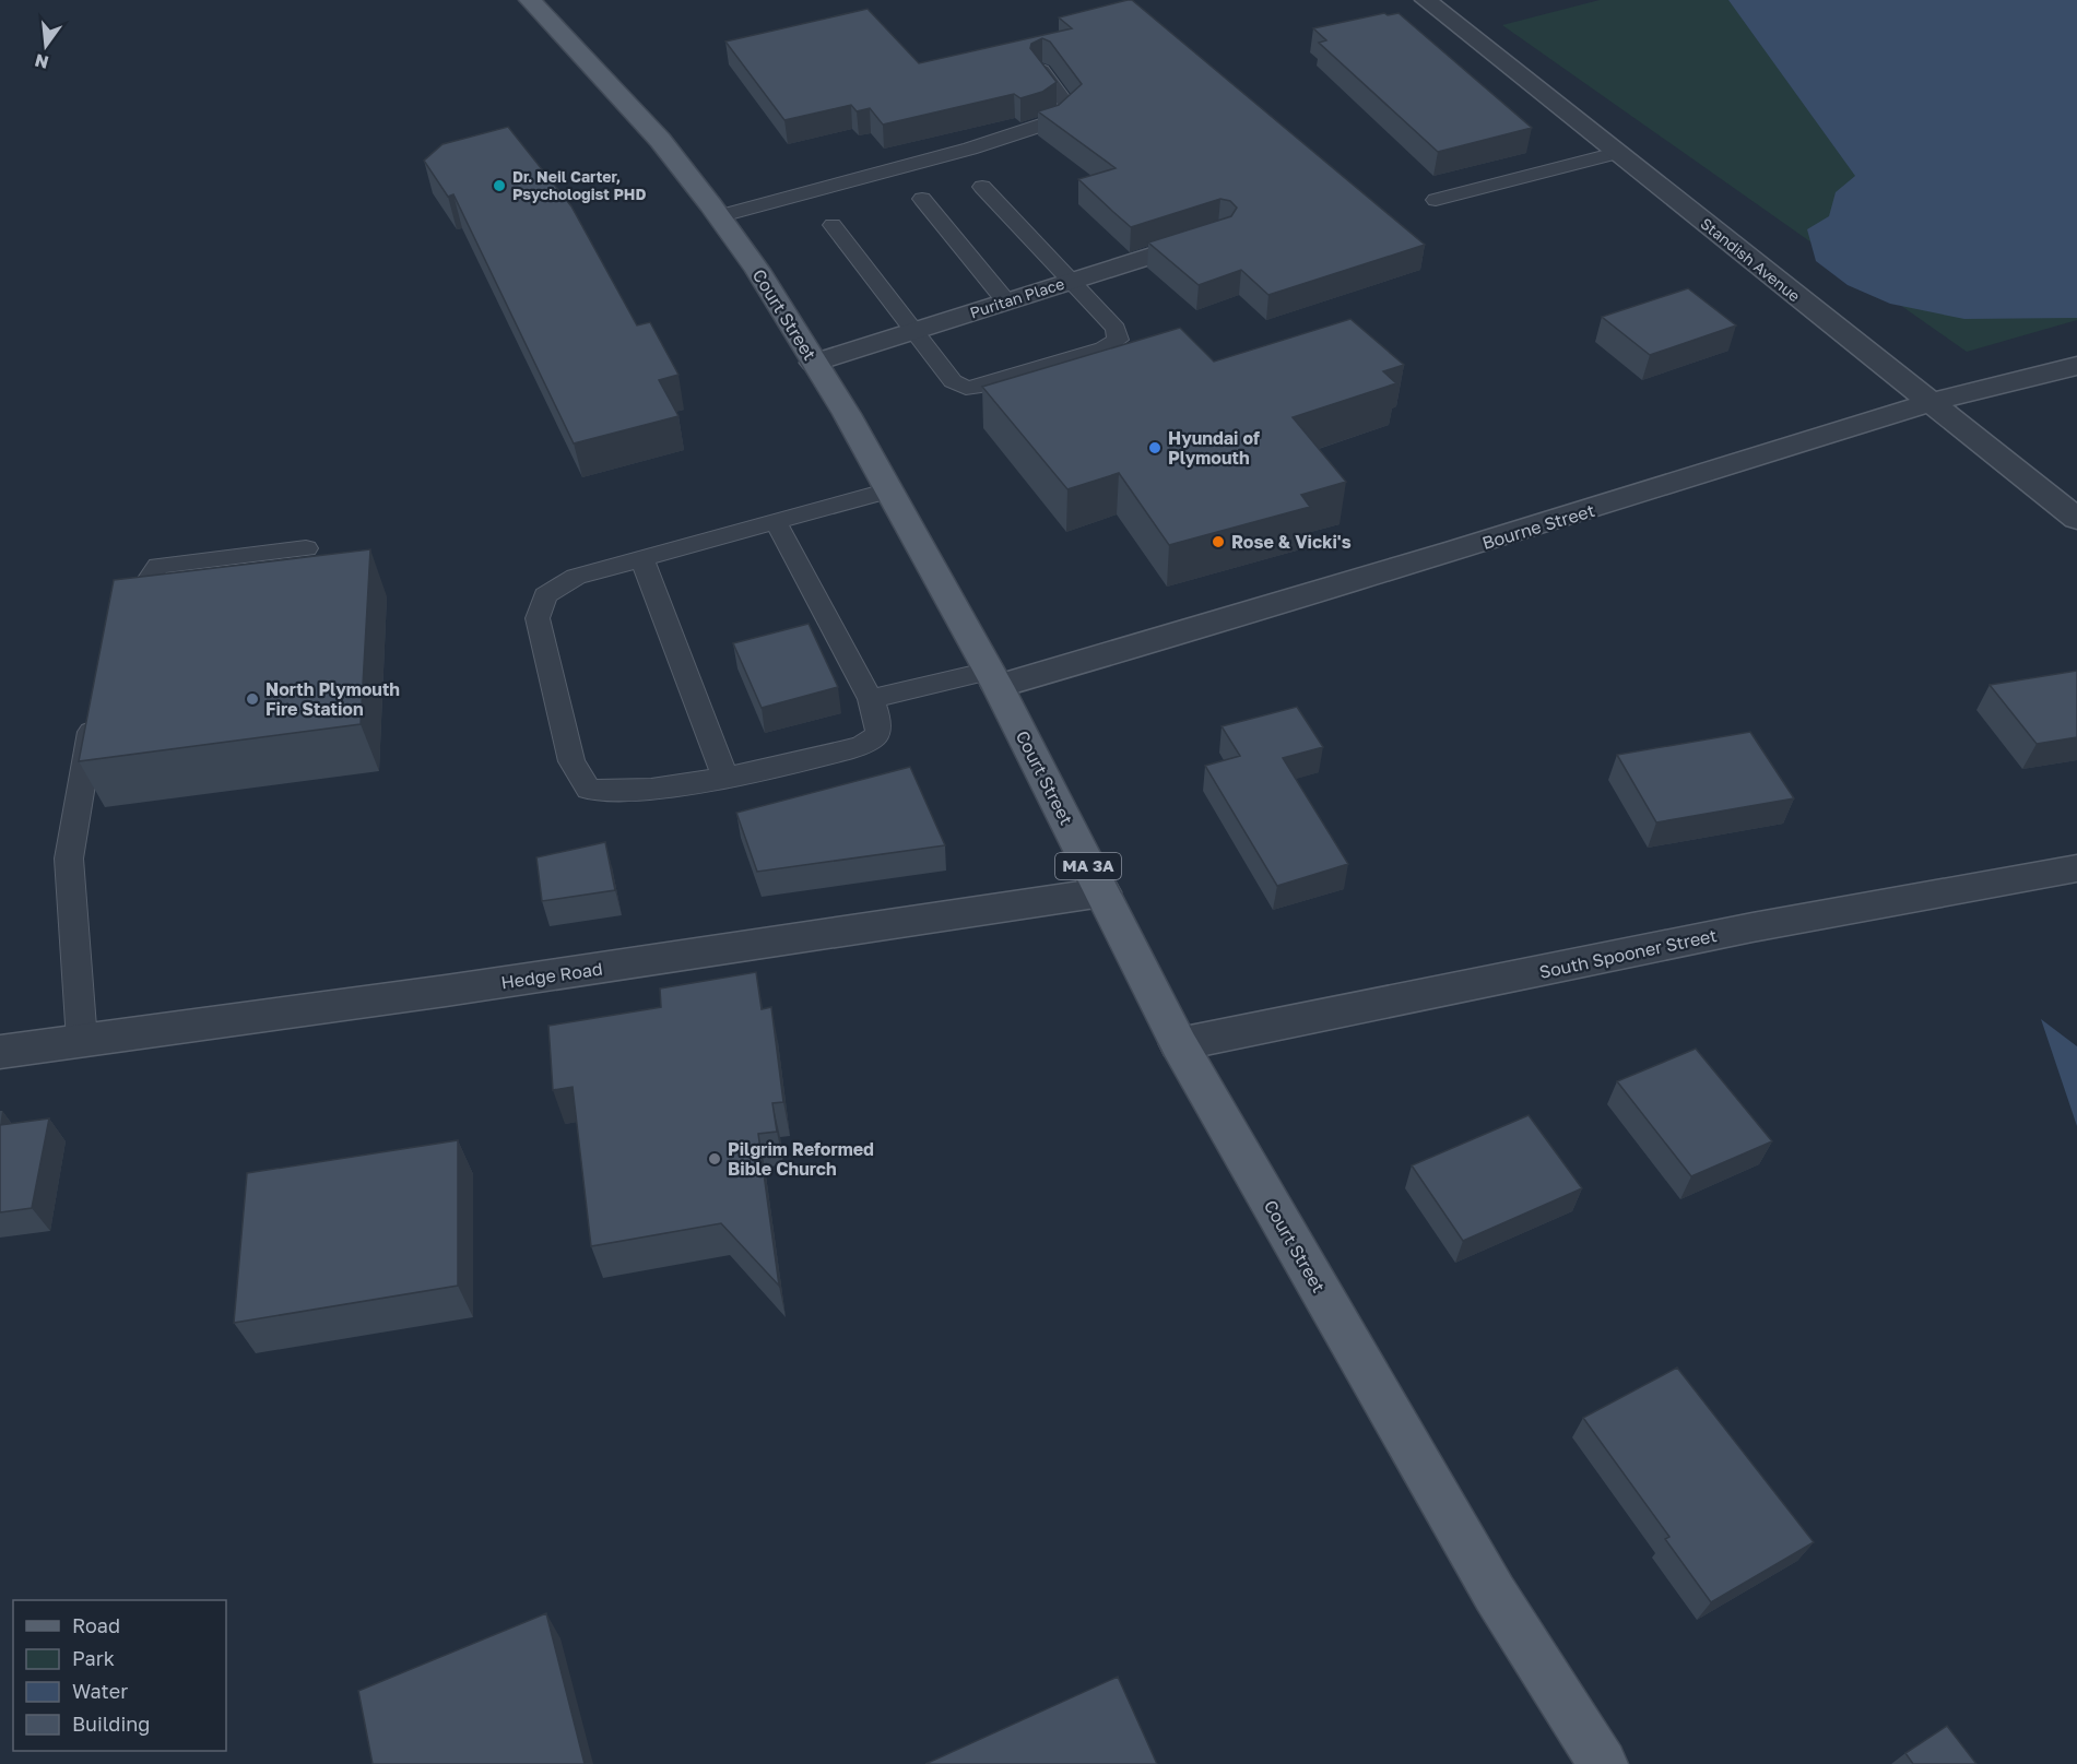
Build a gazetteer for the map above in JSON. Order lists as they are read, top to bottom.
{
  "streets": {
    "main road": ["Court Street", "MA 3A"],
    "street": [
      "Standish Avenue",
      "Puritan Place",
      "Bourne Street",
      "South Spooner Street",
      "Hedge Road"
    ]
  },
  "crossings": [
    ["Standish Avenue", "Bourne Street"],
    ["Puritan Place", "Court Street"],
    ["Court Street", "Bourne Street"],
    ["Court Street", "South Spooner Street"],
    ["Court Street", "Hedge Road"]
  ],
  "places": [
    "Dr. Neil Carter, Psychologist PHD",
    "Hyundai of Plymouth",
    "Rose & Vicki's",
    "North Plymouth Fire Station",
    "Pilgrim Reformed Bible Church"
  ],
  "legend": [
    "Road",
    "Park",
    "Water",
    "Building"
  ],
  "north": "bottom"
}
